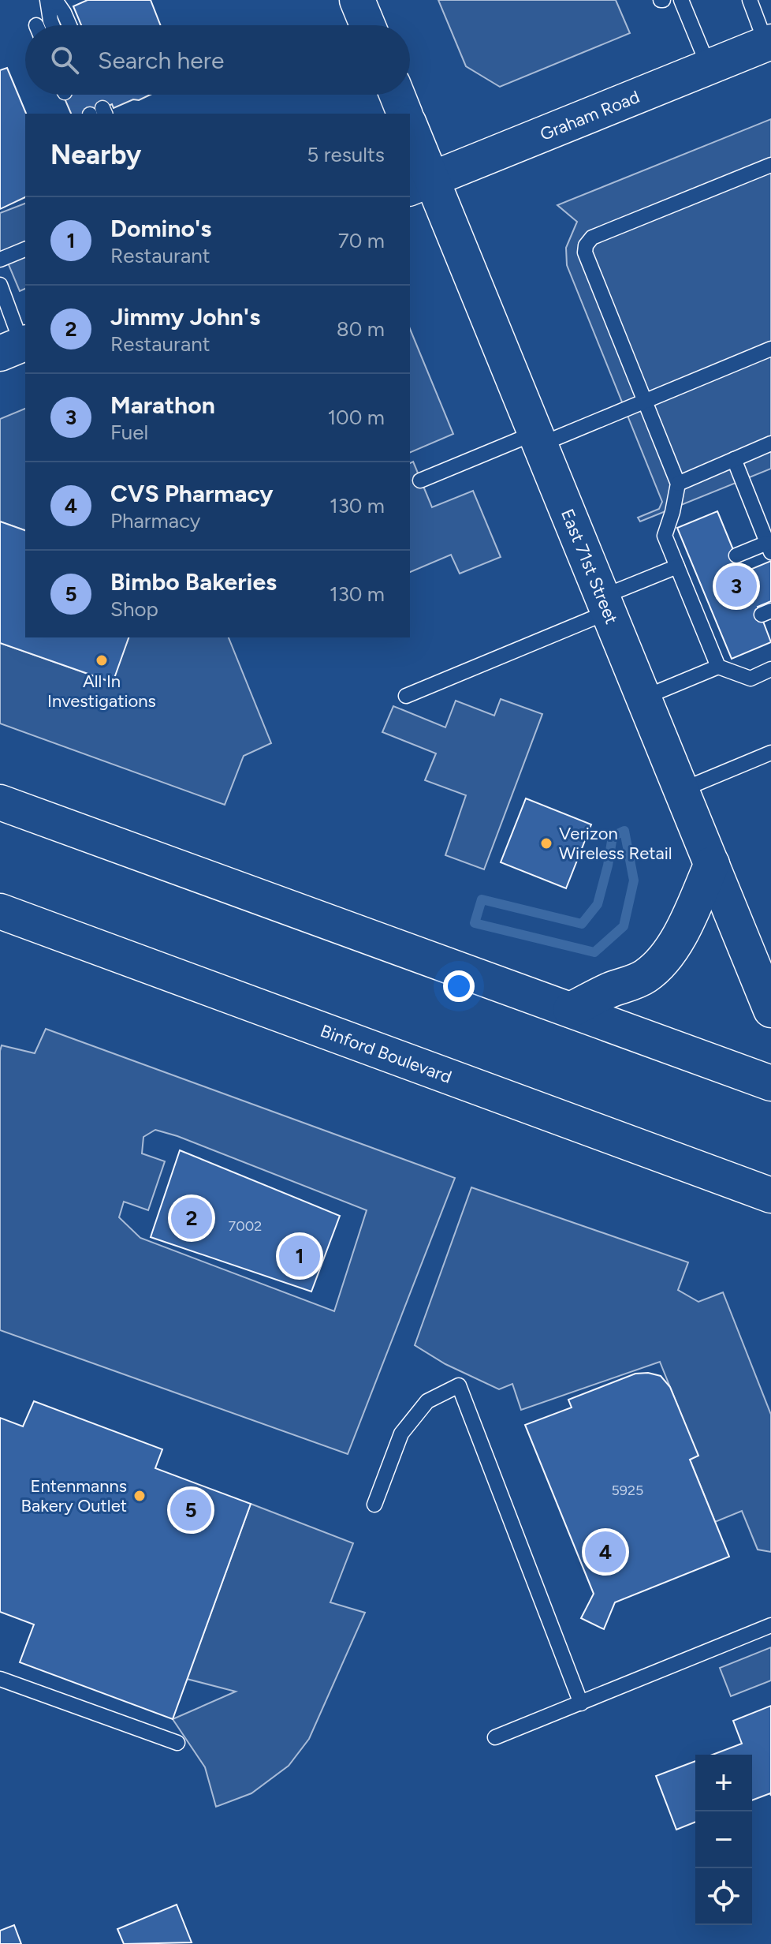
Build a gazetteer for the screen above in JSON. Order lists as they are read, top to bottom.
{
  "streets": {
    "main road": ["Graham Road", "East 71st Street", "Binford Boulevard"]
  },
  "crossings": [
    ["Graham Road", "East 71st Street"]
  ],
  "places": ["All In Investigations", "Verizon Wireless Retail", "Entenmanns Bakery Outlet"],
  "house_numbers": ["7002", "5925"],
  "page": {
    "search": "Search here",
    "heading": ["Nearby", "5 results"],
    "list": [
      {
        "mark": "1",
        "name": "Domino's",
        "note": "Restaurant",
        "value": "70 m"
      },
      {
        "mark": "2",
        "name": "Jimmy John's",
        "note": "Restaurant",
        "value": "80 m"
      },
      {
        "mark": "3",
        "name": "Marathon",
        "note": "Fuel",
        "value": "100 m"
      },
      {
        "mark": "4",
        "name": "CVS Pharmacy",
        "note": "Pharmacy",
        "value": "130 m"
      },
      {
        "mark": "5",
        "name": "Bimbo Bakeries",
        "note": "Shop",
        "value": "130 m"
      }
    ],
    "pins": [
      "3",
      "2",
      "1",
      "5",
      "4"
    ],
    "map_buttons": ["+", "−"]
  }
}
